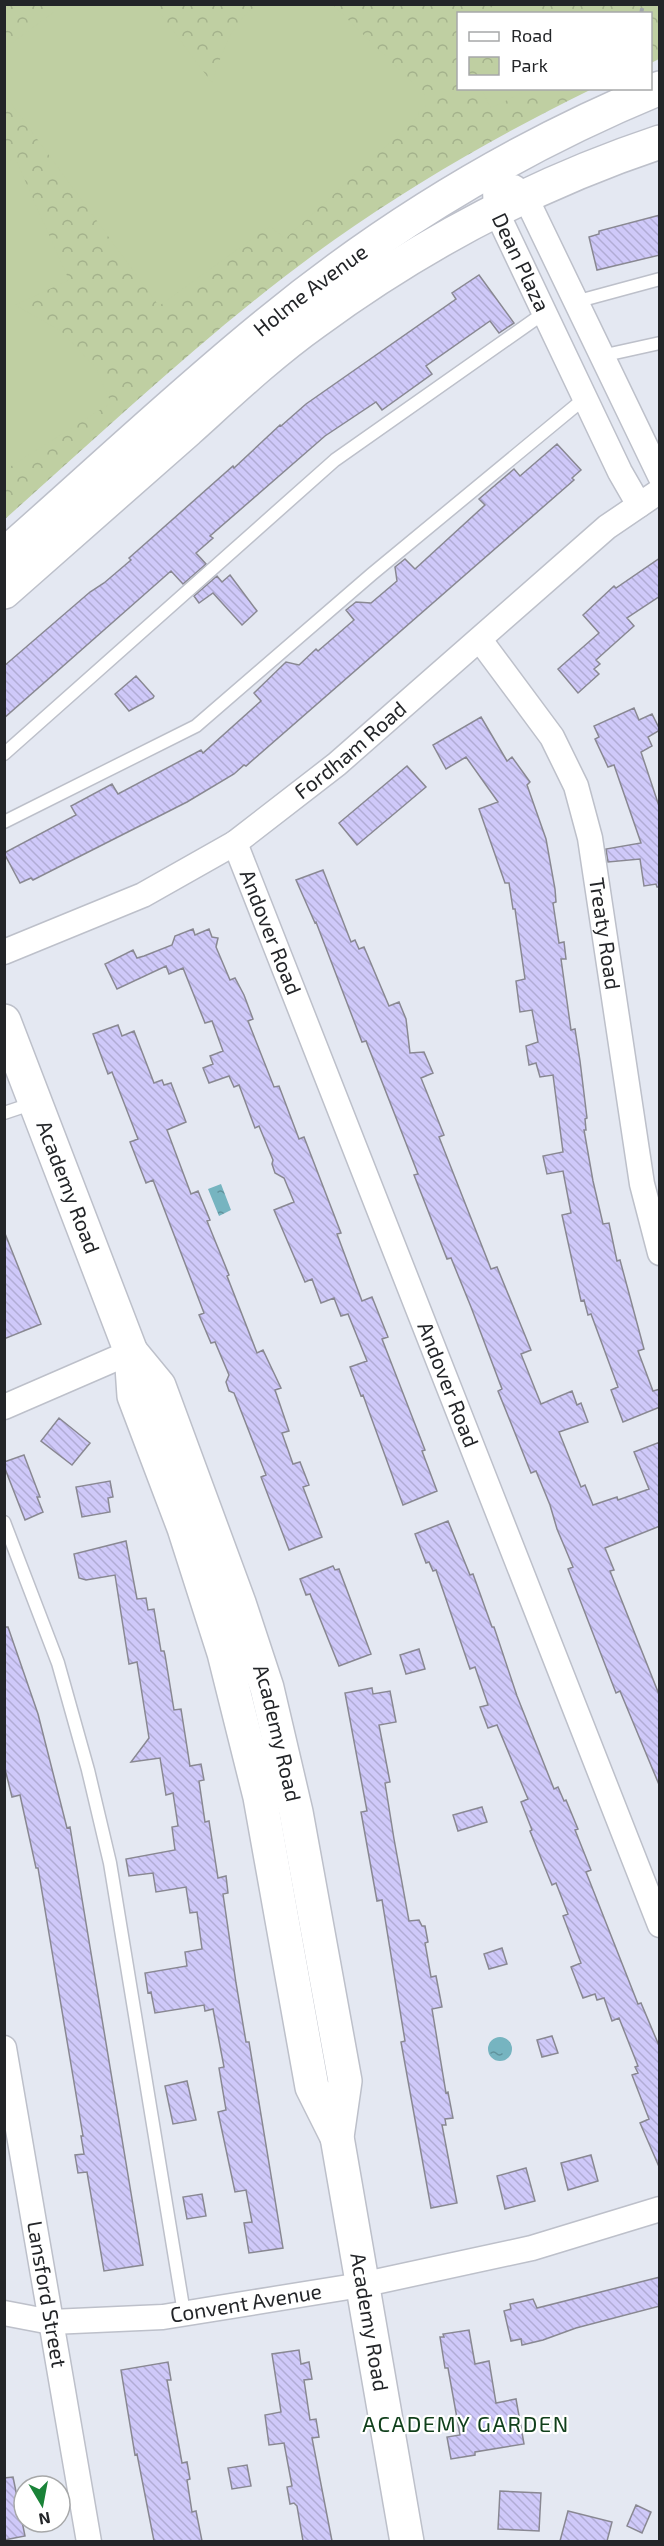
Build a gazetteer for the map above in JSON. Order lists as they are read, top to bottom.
{
  "streets": {
    "main road": ["Holme Avenue", "Academy Road"],
    "street": [
      "Dean Plaza",
      "Fordham Road",
      "Andover Road",
      "Treaty Road",
      "Lansford Street",
      "Convent Avenue"
    ]
  },
  "crossings": [
    ["Dean Plaza", "Holme Avenue"],
    ["Dean Plaza", "Fordham Road"],
    ["Fordham Road", "Andover Road"],
    ["Fordham Road", "Treaty Road"],
    ["Academy Road", "Convent Avenue"],
    ["Lansford Street", "Convent Avenue"]
  ],
  "districts": ["ACADEMY GARDEN"],
  "legend": ["Road", "Park"],
  "north": "bottom"
}
